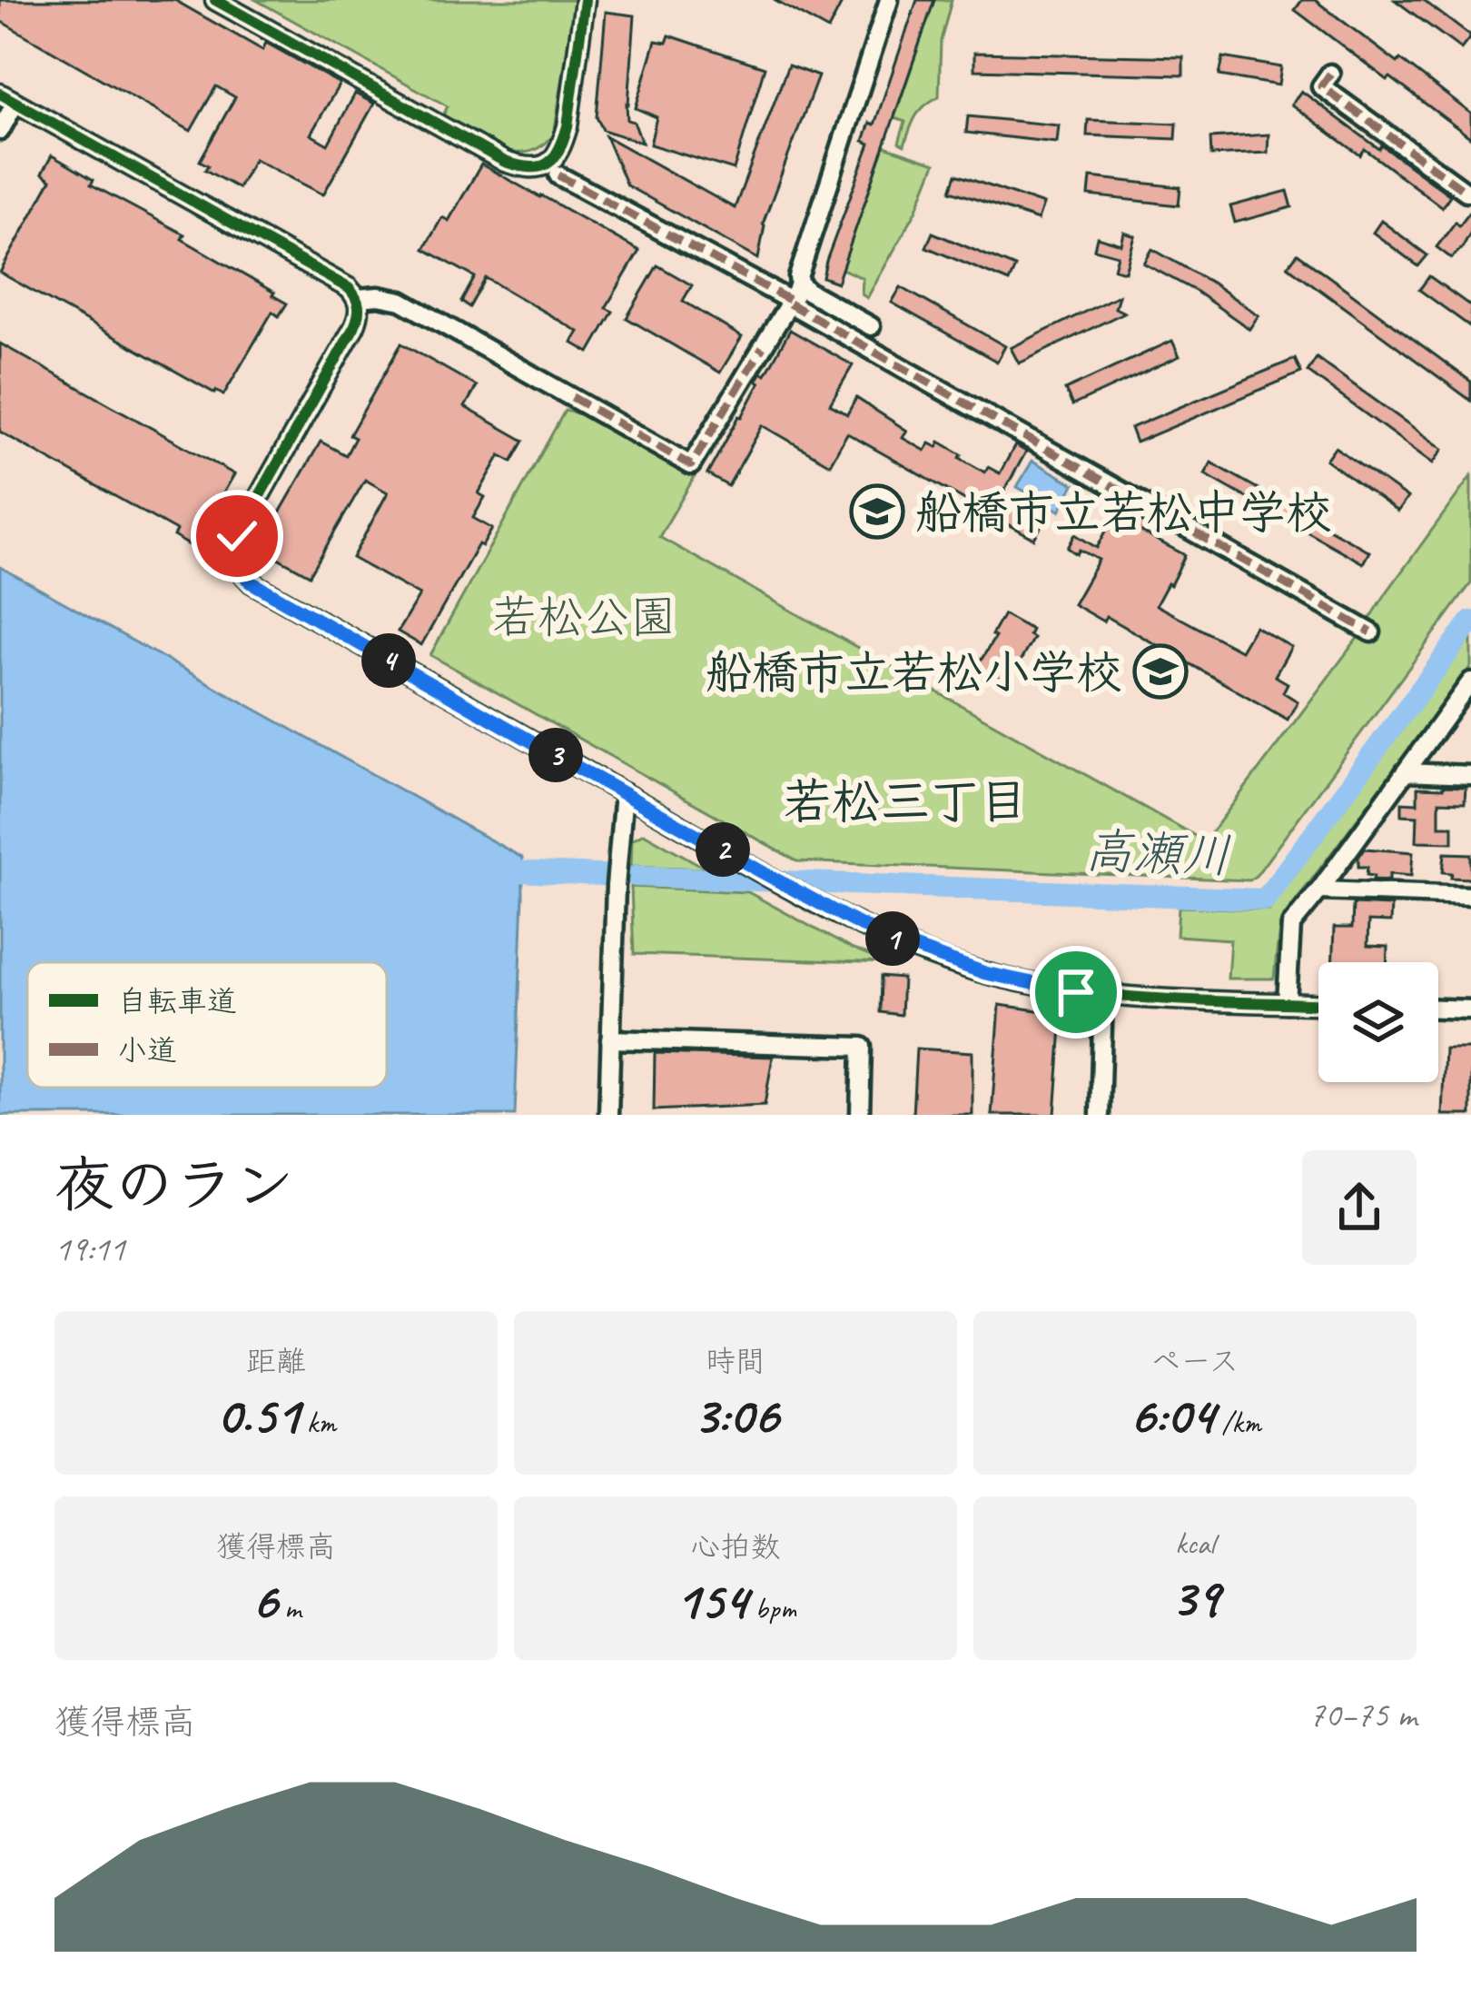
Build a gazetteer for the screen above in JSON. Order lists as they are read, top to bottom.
{
  "districts": ["若松三丁目"],
  "water": ["高瀬川"],
  "parks": ["若松公園"],
  "places": {
    "school or university": ["船橋市立若松中学校", "船橋市立若松小学校"]
  },
  "legend": ["自転車道", "小道"],
  "page": {
    "pins": [
      "4",
      "3",
      "2",
      "1"
    ],
    "heading": ["夜のラン", "19:11"],
    "stats": [
      ["距離", "0.51 km"],
      ["時間", "3:06"],
      ["ペース", "6:04 /km"],
      ["獲得標高", "6 m"],
      ["心拍数", "154 bpm"],
      ["kcal", "39"]
    ],
    "chart": ["獲得標高", "70–75 m"]
  }
}
